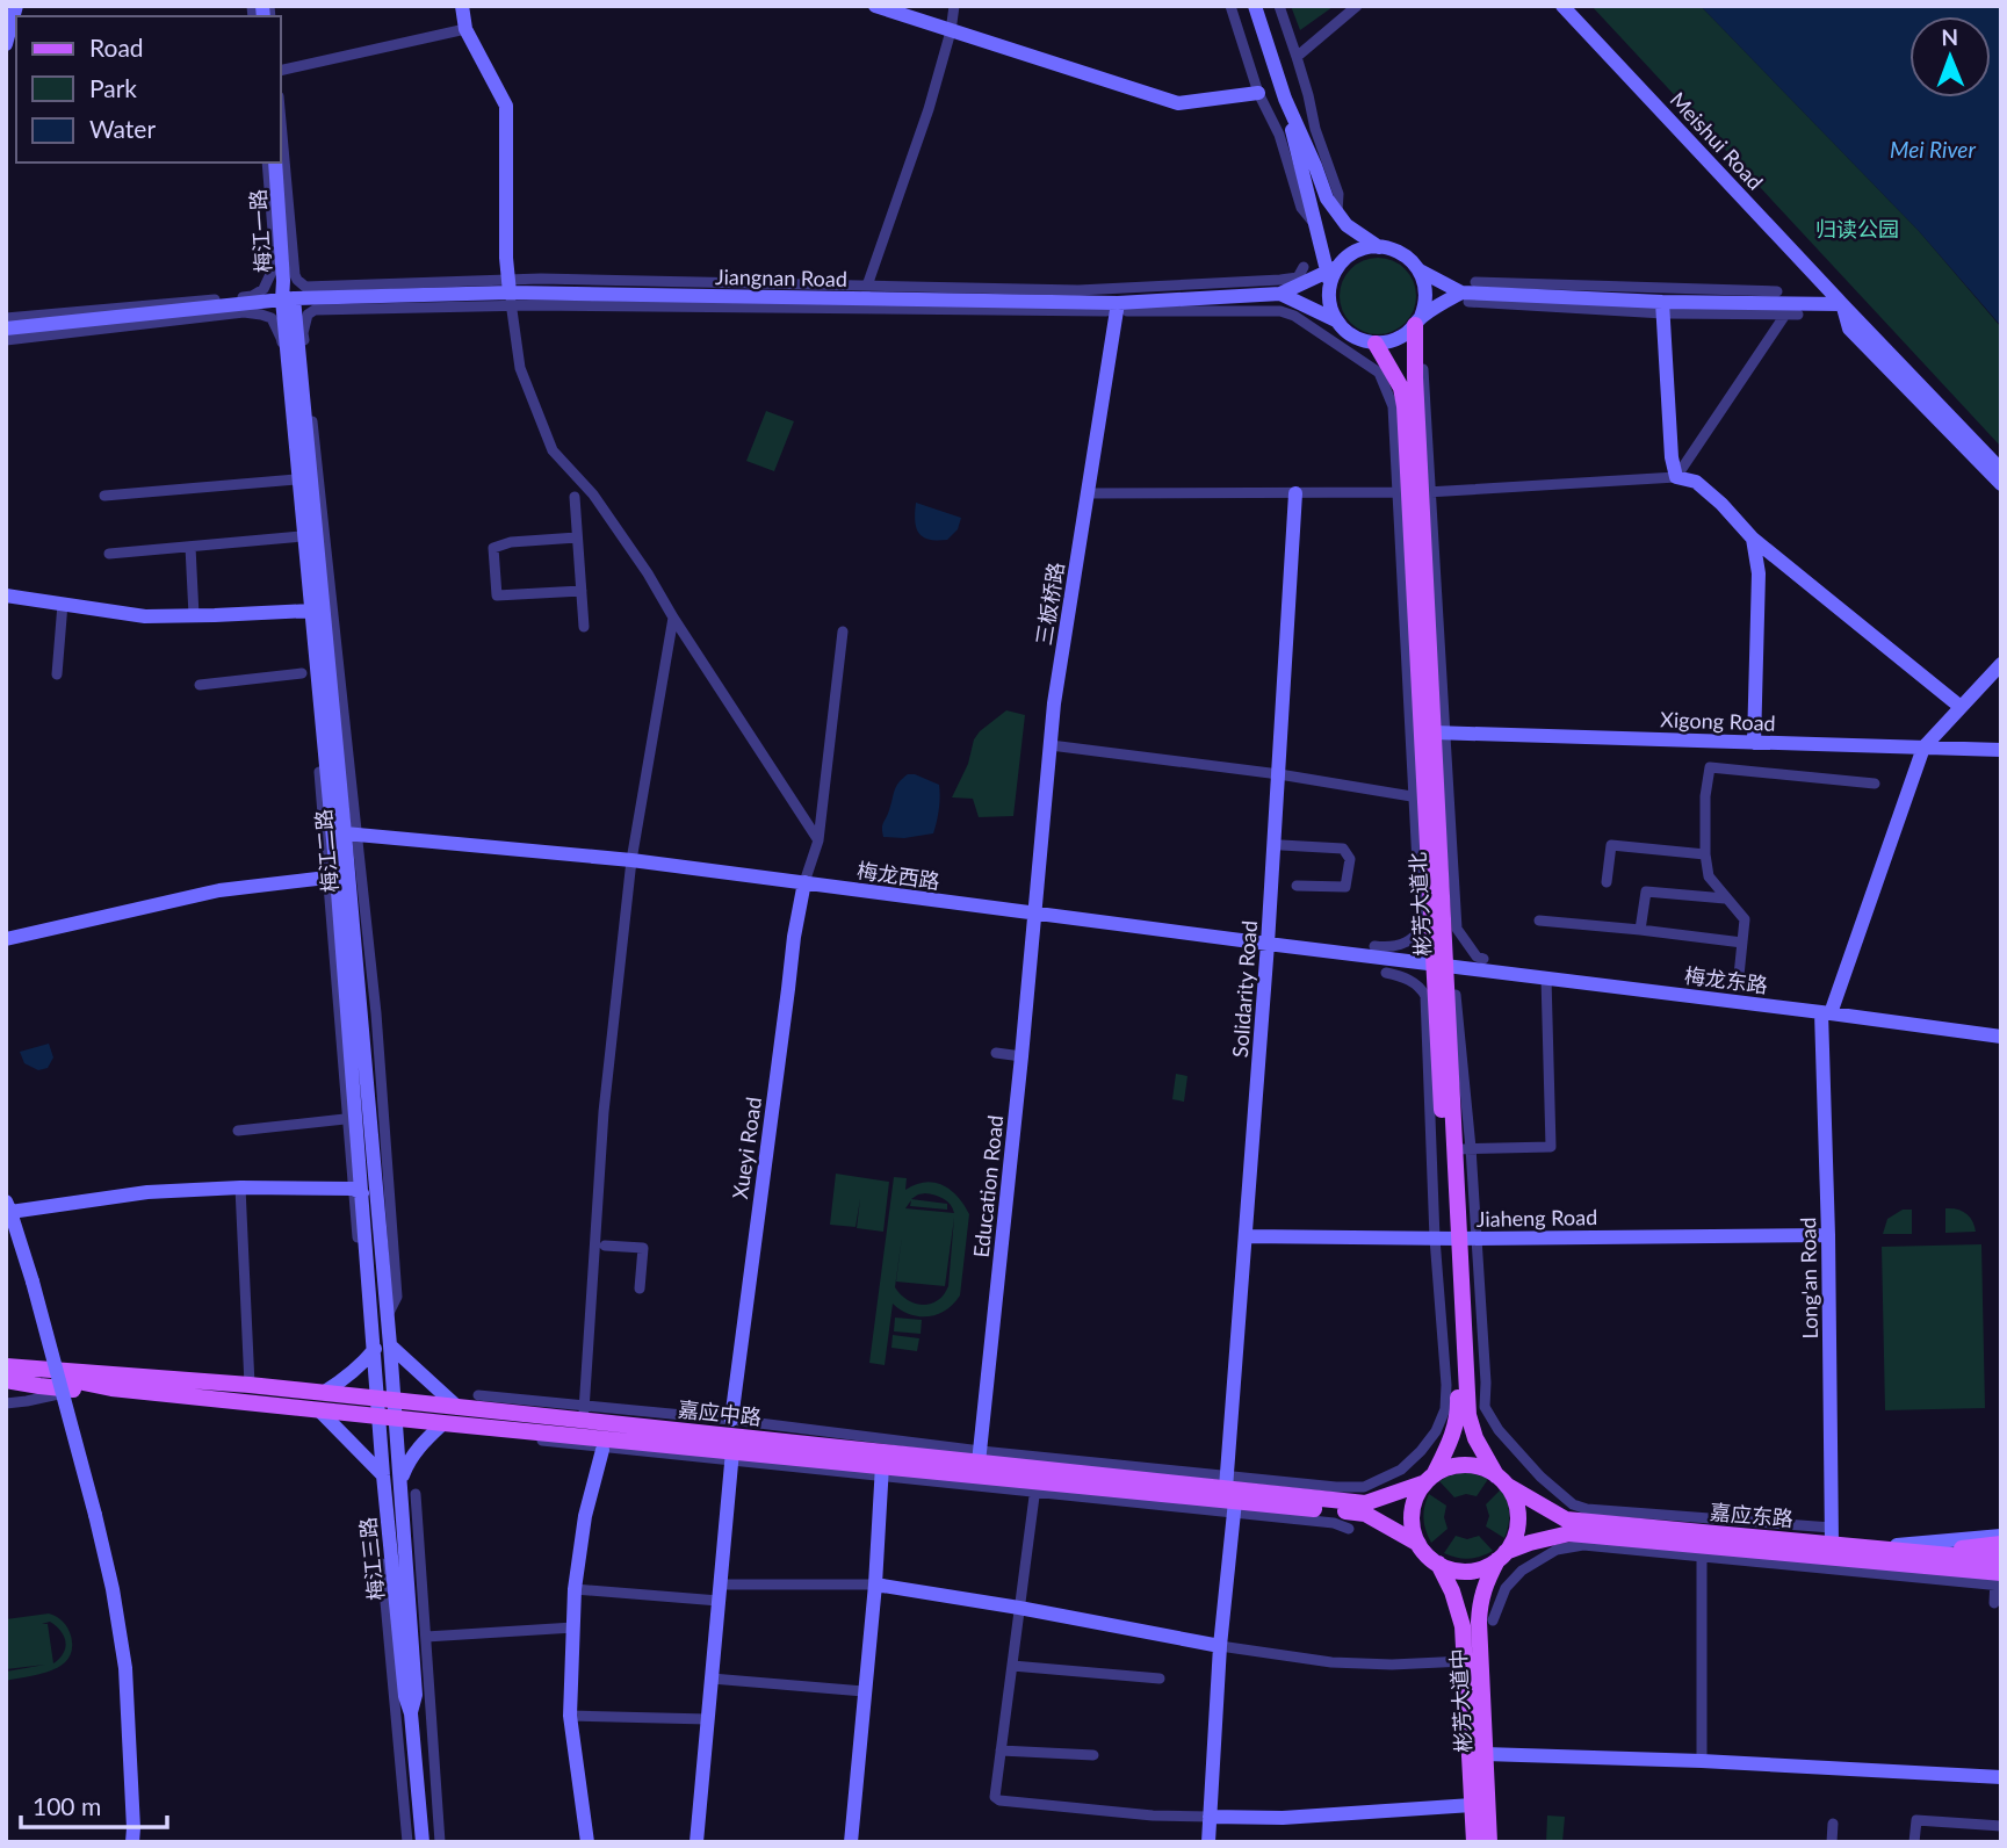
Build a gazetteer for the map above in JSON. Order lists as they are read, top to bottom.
{
  "streets": {
    "main road": [
      "彬芳大道北",
      "嘉应中路",
      "嘉应东路",
      "彬芳大道中"
    ],
    "street": [
      "Meishui Road",
      "梅江一路",
      "Jiangnan Road",
      "三板桥路",
      "Xigong Road",
      "梅江二路",
      "梅龙西路",
      "梅龙东路",
      "Solidarity Road",
      "Xueyi Road",
      "Education Road",
      "Jiaheng Road",
      "Long'an Road",
      "梅江三路"
    ]
  },
  "crossings": [
    ["梅江一路", "Jiangnan Road"],
    ["梅江一路", "梅江二路"],
    ["Jiangnan Road", "三板桥路"],
    ["Jiangnan Road", "梅江二路"],
    ["Jiangnan Road", "彬芳大道北"],
    ["三板桥路", "梅龙西路"],
    ["三板桥路", "Education Road"],
    ["Xigong Road", "彬芳大道北"],
    ["梅江二路", "梅龙西路"],
    ["梅江二路", "嘉应中路"],
    ["梅江二路", "梅江三路"],
    ["梅龙西路", "彬芳大道北"],
    ["梅龙西路", "梅龙东路"],
    ["梅龙西路", "Solidarity Road"],
    ["梅龙西路", "Xueyi Road"],
    ["梅龙西路", "Education Road"],
    ["彬芳大道北", "梅龙东路"],
    ["彬芳大道北", "Jiaheng Road"],
    ["彬芳大道北", "嘉应中路"],
    ["彬芳大道北", "嘉应东路"],
    ["彬芳大道北", "彬芳大道中"],
    ["梅龙东路", "Long'an Road"],
    ["Solidarity Road", "Jiaheng Road"],
    ["Solidarity Road", "嘉应中路"],
    ["Education Road", "嘉应中路"],
    ["Jiaheng Road", "Long'an Road"],
    ["Long'an Road", "嘉应东路"],
    ["嘉应中路", "嘉应东路"],
    ["嘉应中路", "梅江三路"],
    ["嘉应中路", "彬芳大道中"],
    ["嘉应东路", "彬芳大道中"]
  ],
  "water": ["Mei River"],
  "parks": ["归读公园"],
  "legend": ["Road", "Park", "Water"],
  "scale_bar": "100 m",
  "north": "top"
}
